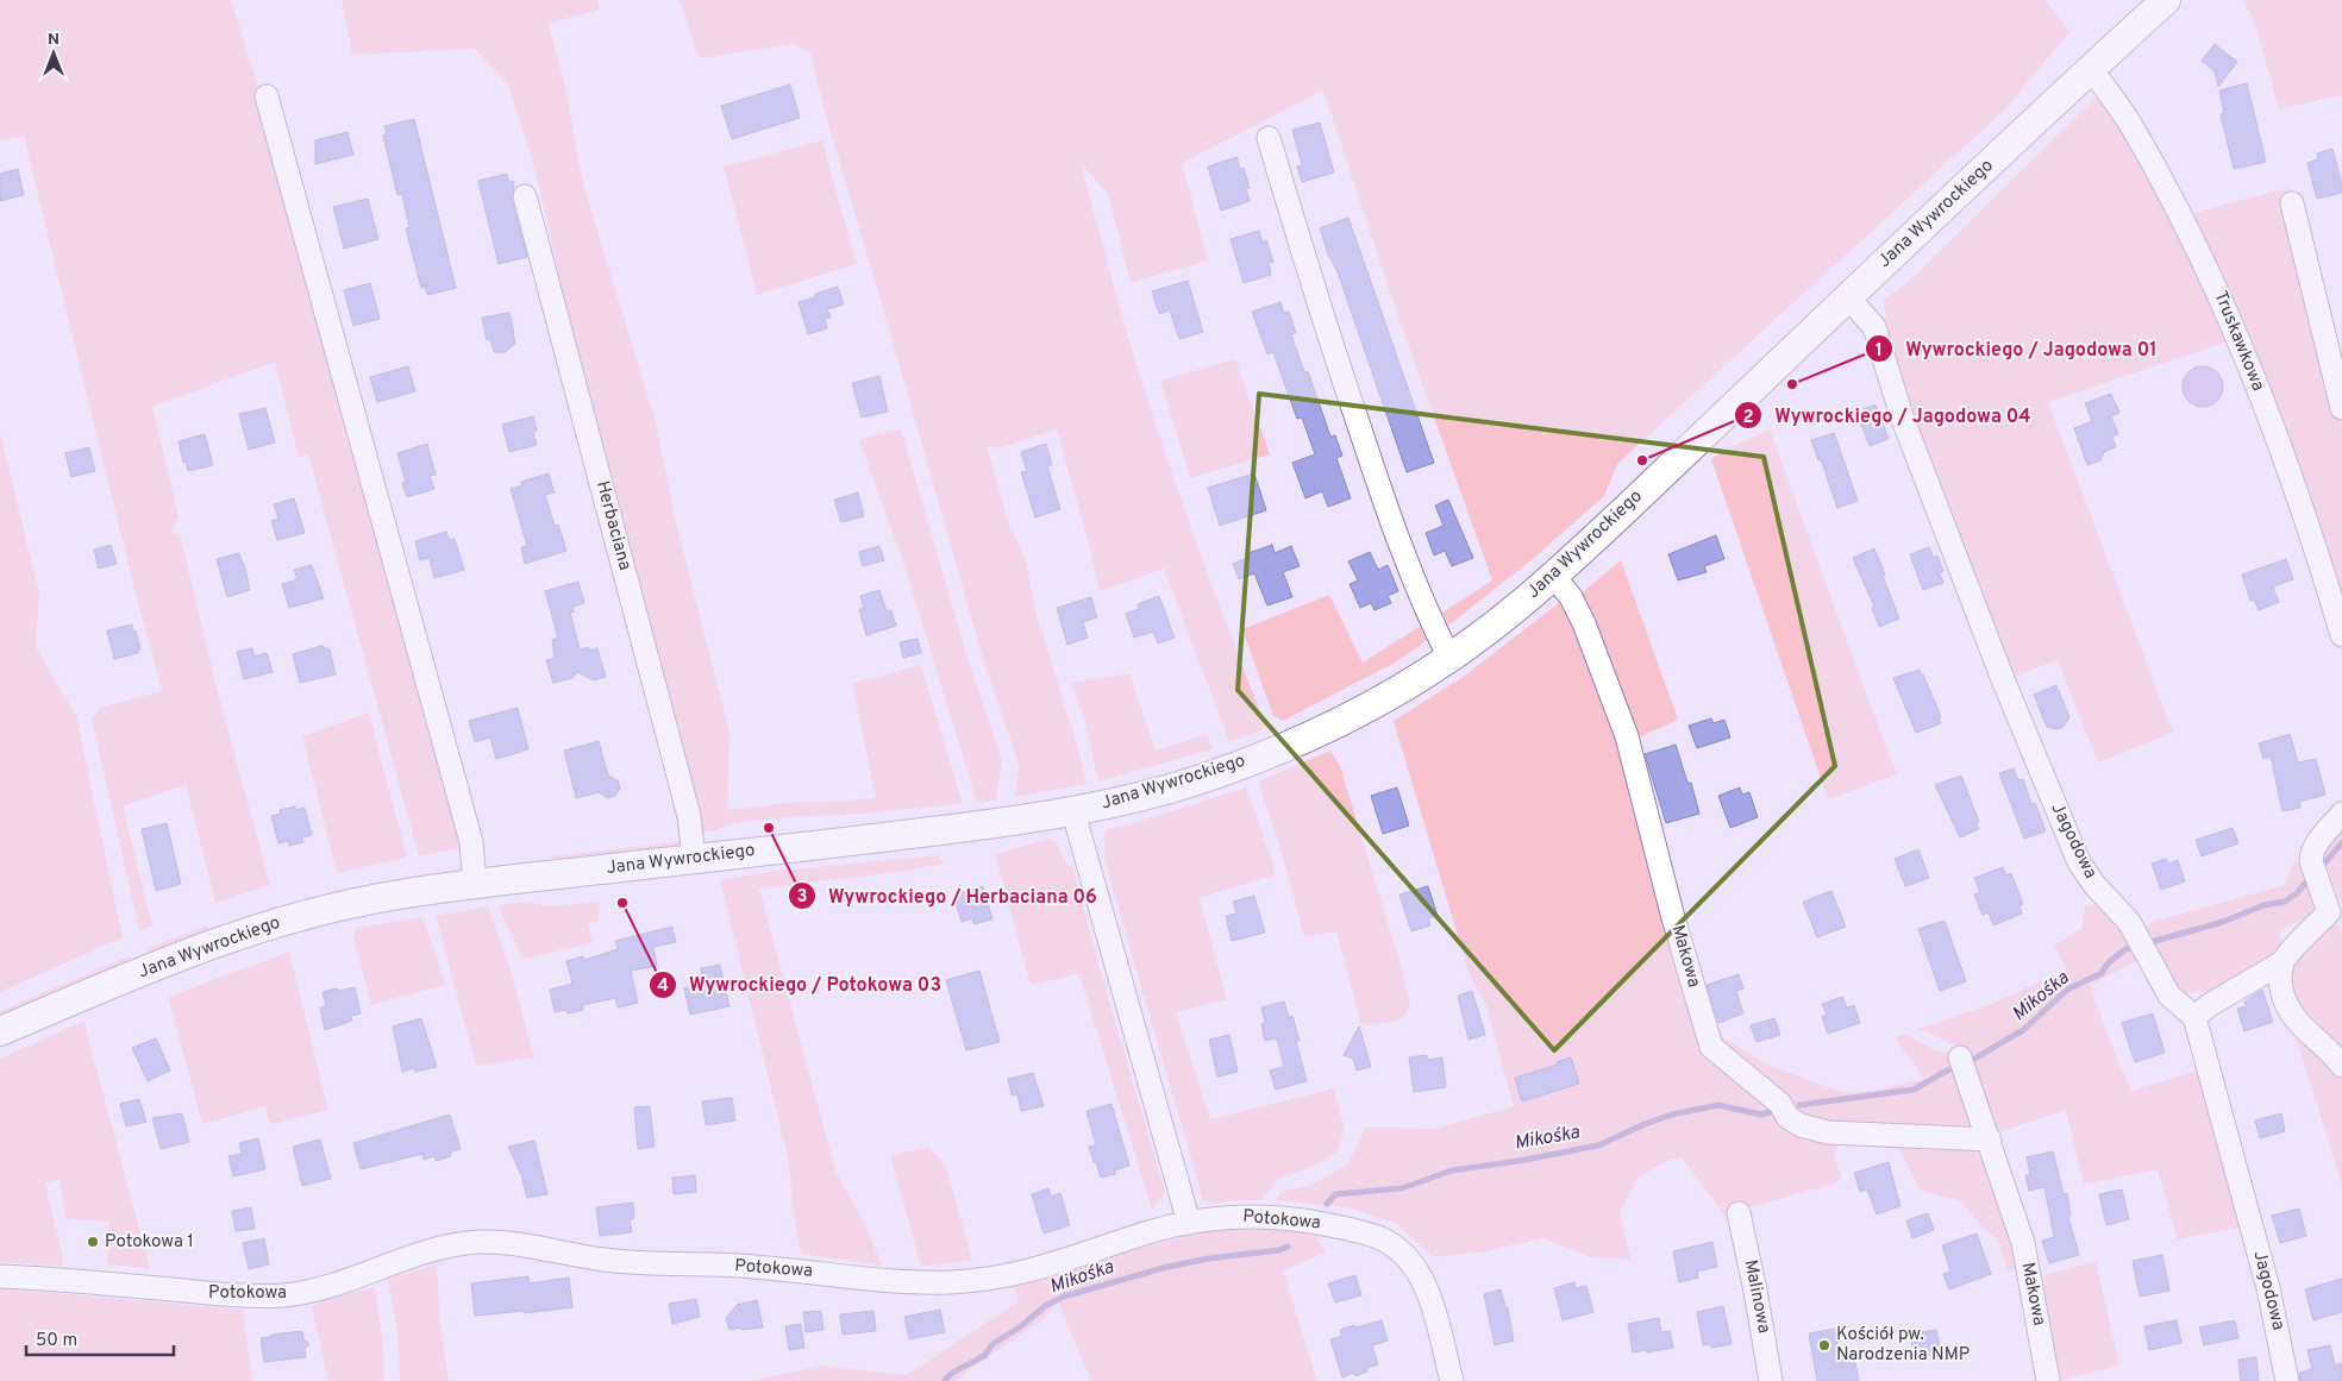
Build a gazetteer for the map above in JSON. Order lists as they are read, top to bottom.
{
  "streets": {
    "street": [
      "Jana Wywrockiego",
      "Truskawkowa",
      "Herbaciana",
      "Jagodowa",
      "Makowa",
      "Potokowa",
      "Malinowa"
    ]
  },
  "crossings": [
    ["Jana Wywrockiego", "Truskawkowa"],
    ["Jana Wywrockiego", "Herbaciana"],
    ["Jana Wywrockiego", "Jagodowa"],
    ["Jana Wywrockiego", "Makowa"]
  ],
  "water": ["Mikośka"],
  "places": [
    "Wywrockiego / Jagodowa 01",
    "Wywrockiego / Jagodowa 04",
    "Wywrockiego / Herbaciana 06",
    "Wywrockiego / Potokowa 03",
    "Potokowa 1",
    "Kościół pw. Narodzenia NMP"
  ],
  "scale_bar": "50 m",
  "north": "top"
}
